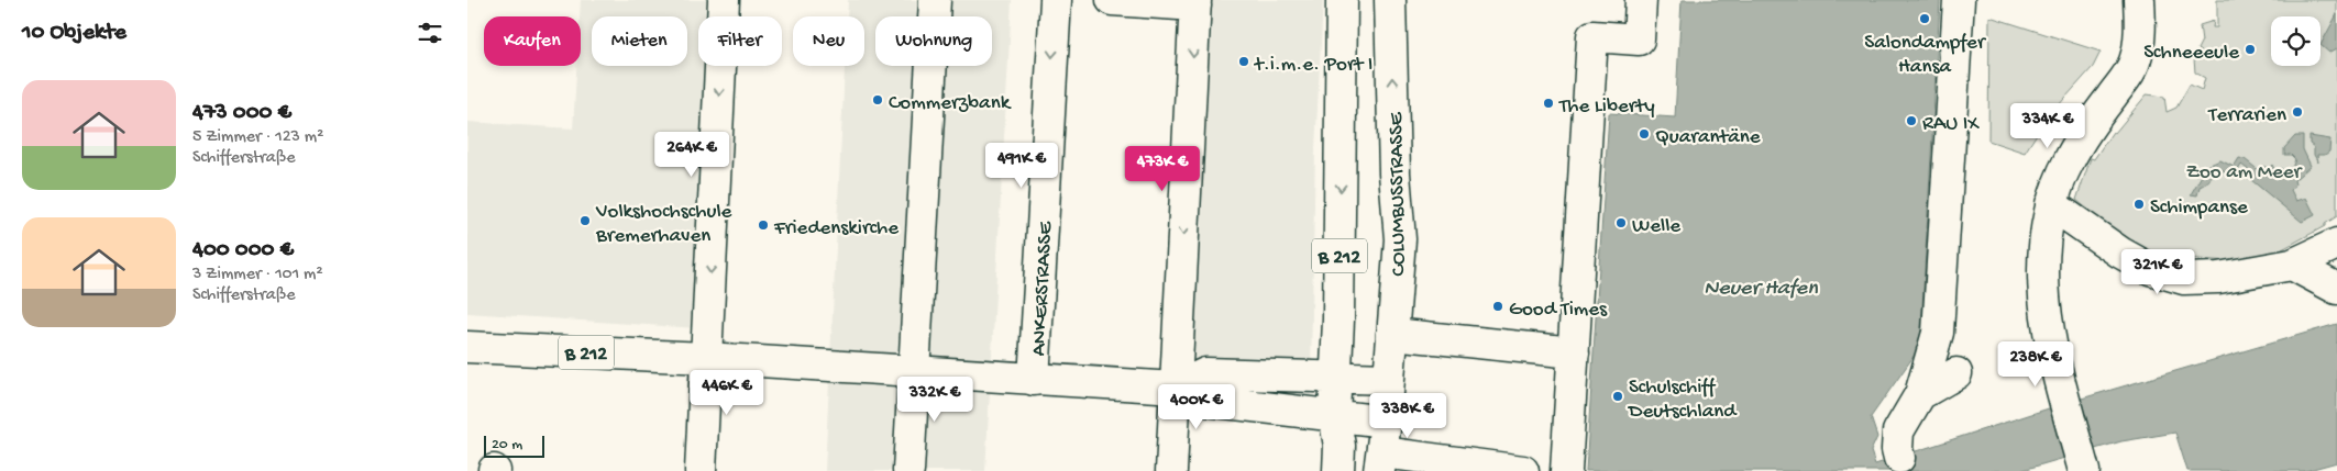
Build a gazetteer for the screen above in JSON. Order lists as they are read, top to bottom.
{
  "streets": {
    "street": ["COLUMBUSSTRASSE", "B 212", "ANKERSTRASSE"]
  },
  "crossings": [
    ["COLUMBUSSTRASSE", "B 212"],
    ["B 212", "ANKERSTRASSE"]
  ],
  "water": ["Neuer Hafen"],
  "parks": ["Zoo am Meer"],
  "places": [
    "Salondampfer Hansa",
    "Schneeeule",
    "t.i.m.e. Port I",
    "Commerzbank",
    "The Liberty",
    "Terrarien",
    "RAU IX",
    "Quarantäne",
    "Schimpanse",
    "Volkshochschule Bremerhaven",
    "Welle",
    "Friedenskirche",
    "Good Times",
    "Schulschiff Deutschland"
  ],
  "scale_bar": "20 m",
  "page": {
    "heading": "10 Objekte",
    "chip": [
      "Kaufen",
      "Mieten",
      "Filter",
      "Neu",
      "Wohnung"
    ],
    "list": [
      {
        "name": "473 000 €",
        "note": "5 Zimmer · 123 m² · Schifferstraße"
      },
      {
        "name": "400 000 €",
        "note": "3 Zimmer · 101 m² · Schifferstraße"
      }
    ],
    "price": [
      "334K €",
      "264K €",
      "491K €",
      "473K €",
      "321K €",
      "238K €",
      "446K €",
      "332K €",
      "400K €",
      "338K €"
    ],
    "scale": "20 m"
  }
}
